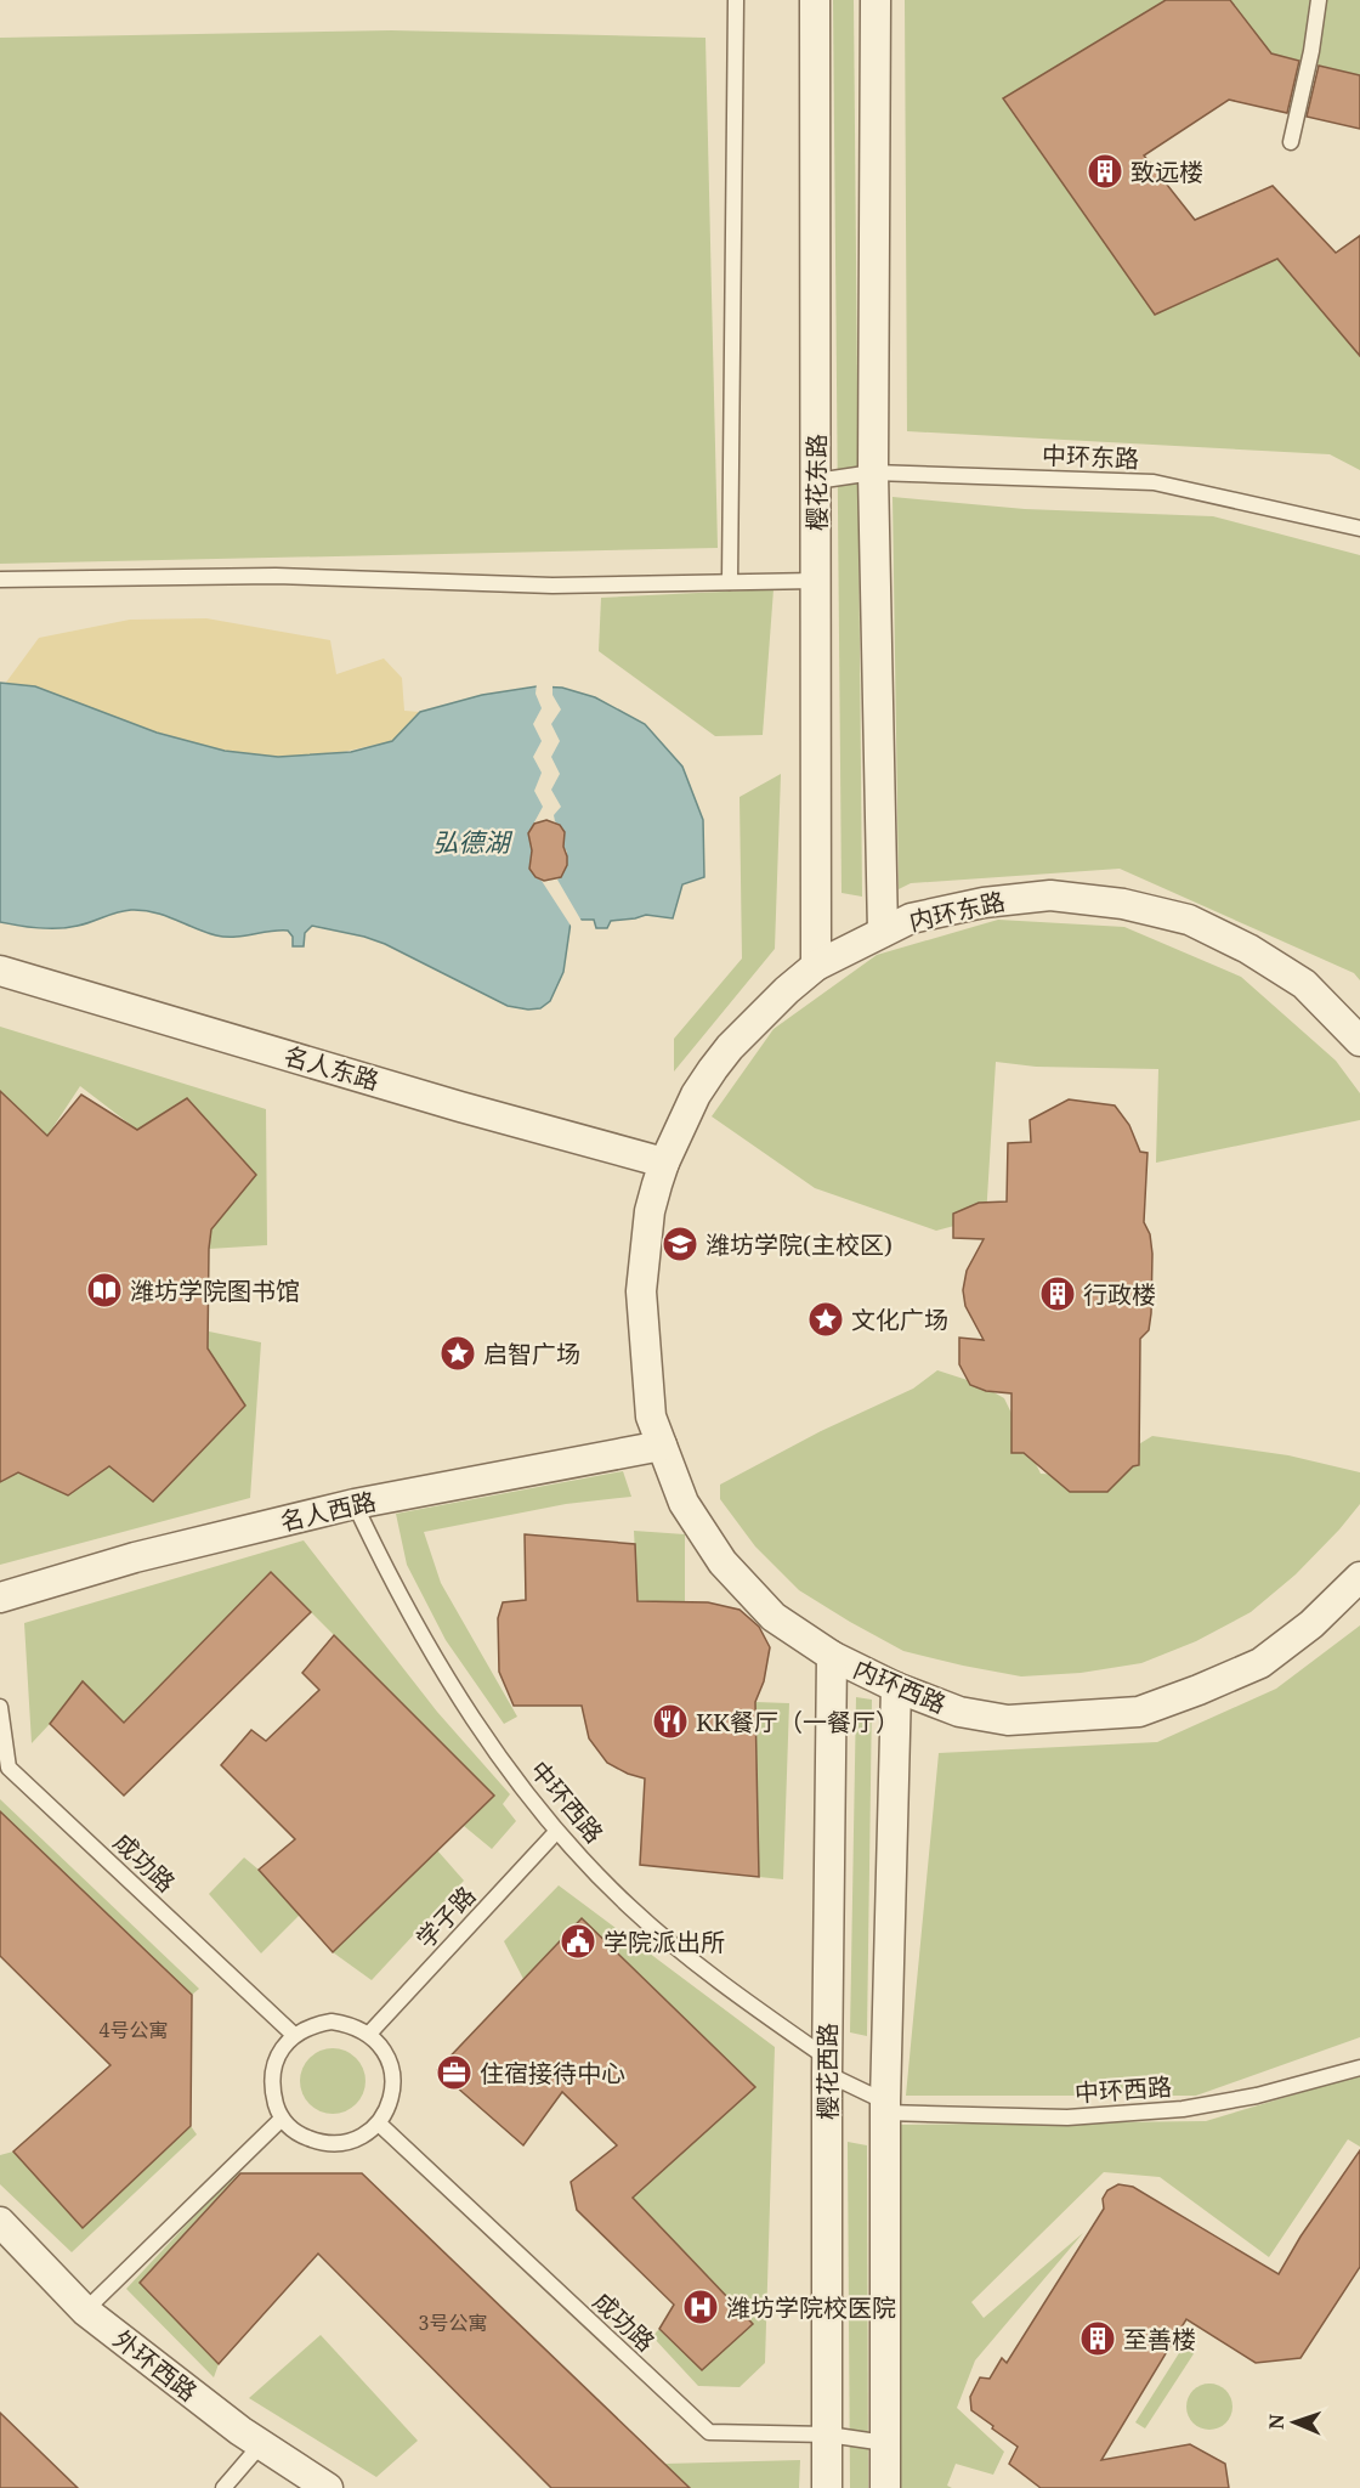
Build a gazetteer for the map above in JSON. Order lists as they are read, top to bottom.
{
  "streets": {
    "street": [
      "樱花东路",
      "内环东路",
      "名人东路",
      "名人西路",
      "内环西路",
      "樱花西路",
      "外环西路"
    ],
    "lane": [
      "中环东路",
      "中环西路",
      "成功路",
      "学子路"
    ]
  },
  "crossings": [
    ["中环东路", "樱花东路"],
    ["樱花东路", "内环东路"],
    ["内环东路", "名人东路"],
    ["内环东路", "内环西路"],
    ["名人西路", "内环西路"],
    ["名人西路", "中环西路"],
    ["内环西路", "樱花西路"],
    ["中环西路", "学子路"],
    ["中环西路", "樱花西路"],
    ["成功路", "学子路"],
    ["成功路", "樱花西路"]
  ],
  "water": ["弘德湖"],
  "places": {
    "building": ["致远楼", "行政楼", "至善楼"],
    "school or university": ["潍坊学院(主校区)"],
    "library": ["潍坊学院图书馆"],
    "place": ["文化广场", "启智广场"],
    "restaurant": ["KK餐厅（一餐厅）"],
    "public building": ["学院派出所"],
    "office": ["住宿接待中心"],
    "hospital": ["潍坊学院校医院"]
  },
  "house_numbers": ["4号公寓", "3号公寓"],
  "north": "left"
}
